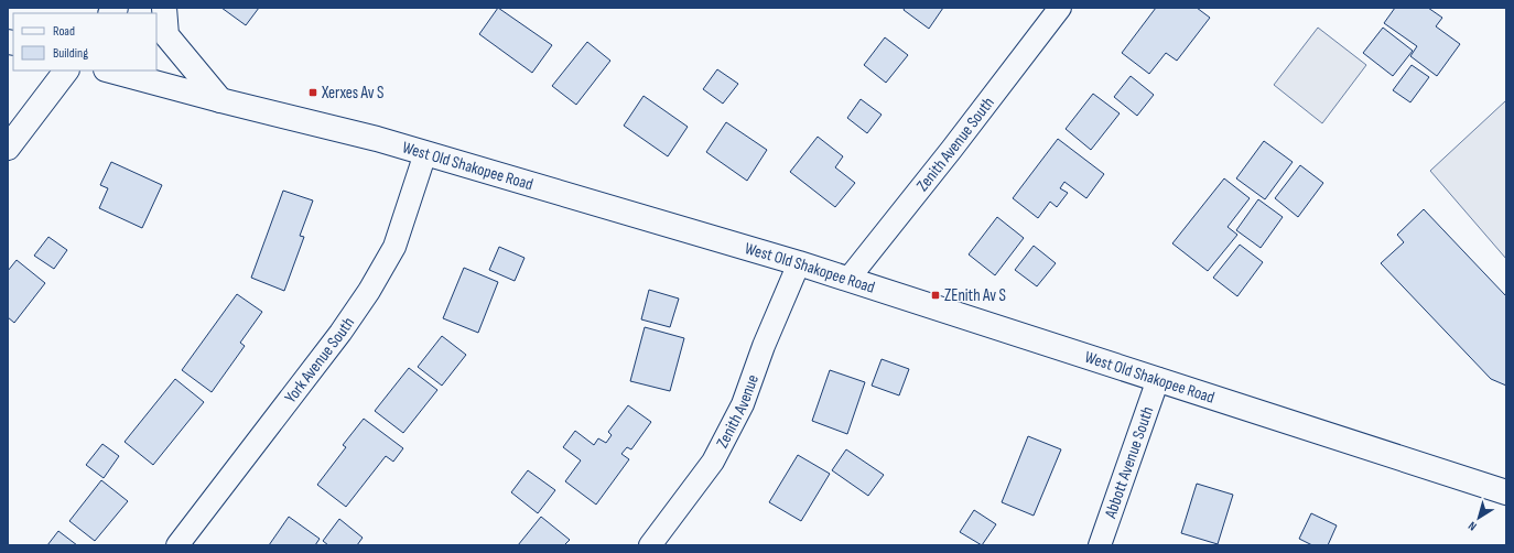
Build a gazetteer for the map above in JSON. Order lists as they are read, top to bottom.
{
  "streets": {
    "main road": ["West Old Shakopee Road"],
    "street": [
      "Zenith Avenue South",
      "York Avenue South",
      "Zenith Avenue",
      "Abbott Avenue South"
    ]
  },
  "crossings": [
    ["Zenith Avenue South", "West Old Shakopee Road"],
    ["West Old Shakopee Road", "York Avenue South"],
    ["West Old Shakopee Road", "Zenith Avenue"],
    ["West Old Shakopee Road", "Abbott Avenue South"]
  ],
  "places": {
    "transit": ["Xerxes Av S", "ZEnith Av S"]
  },
  "legend": ["Road", "Building"],
  "north": "bottom left"
}
